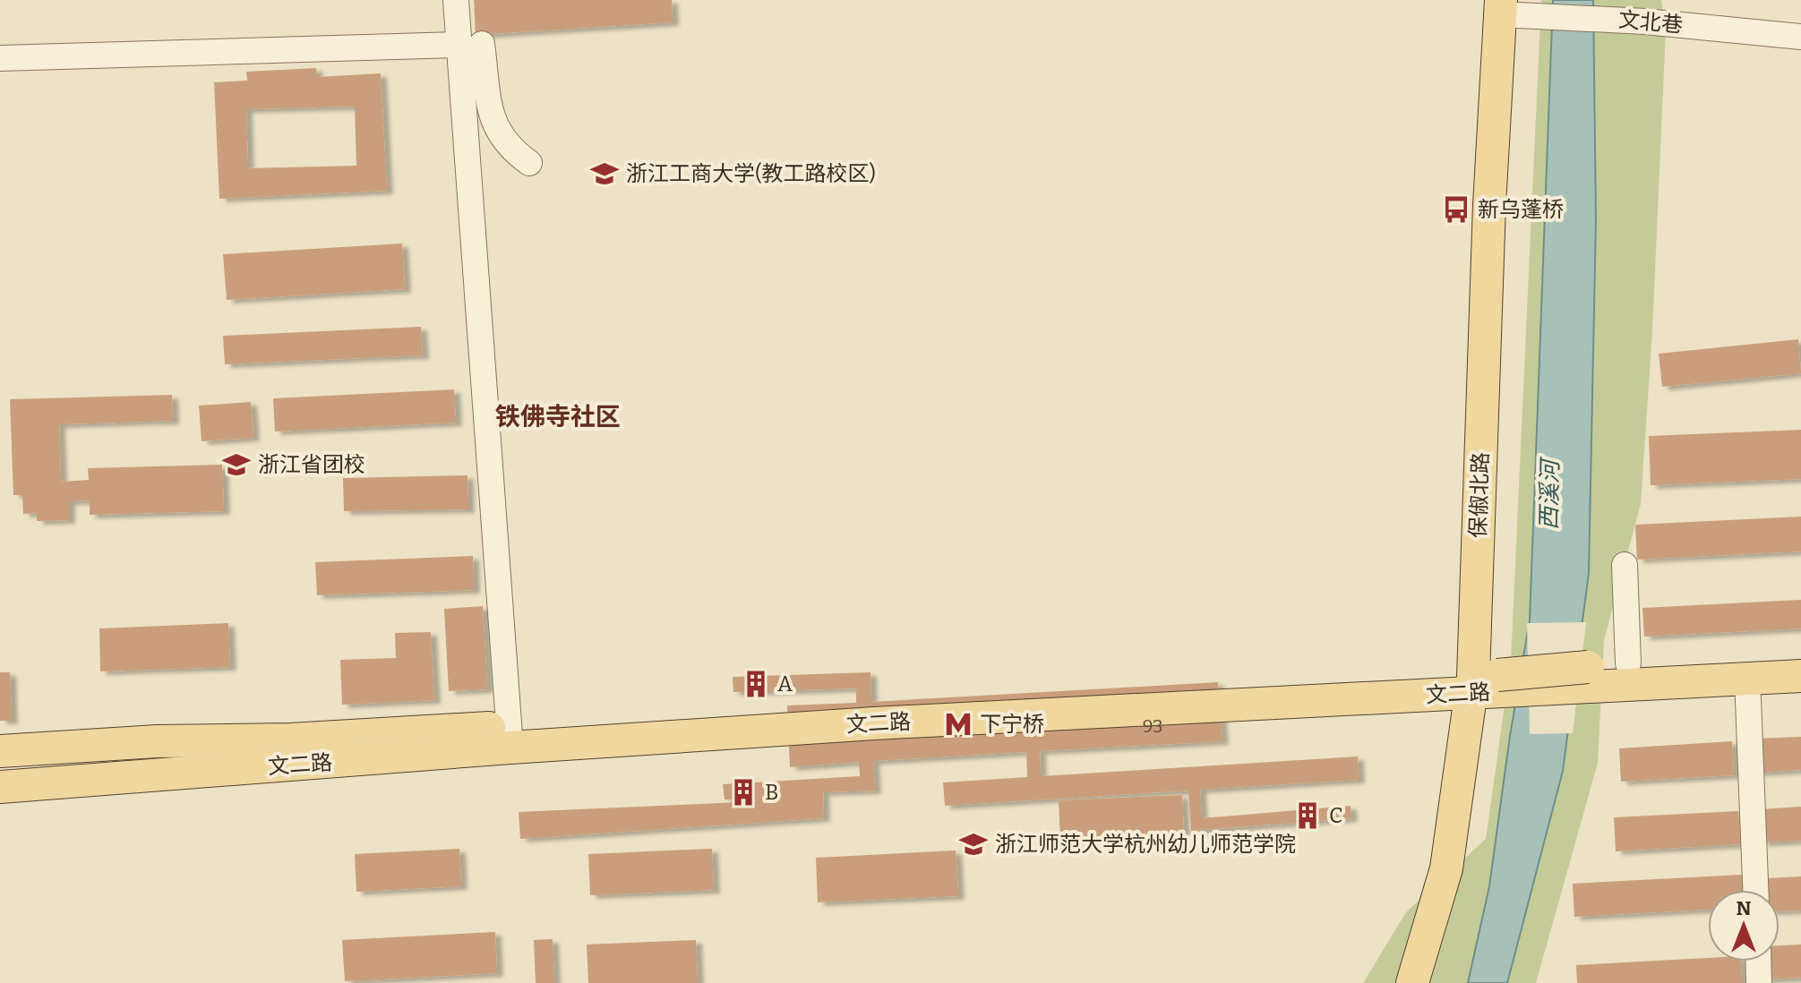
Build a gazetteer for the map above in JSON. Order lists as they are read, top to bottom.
{
  "streets": {
    "main road": ["保俶北路", "文二路"],
    "street": ["文北巷"]
  },
  "crossings": [
    ["文北巷", "保俶北路"],
    ["保俶北路", "文二路"]
  ],
  "districts": ["铁佛寺社区"],
  "water": ["西溪河"],
  "places": {
    "school or university": ["浙江工商大学(教工路校区)", "浙江省团校", "浙江师范大学杭州幼儿师范学院"],
    "bus stop": ["新乌蓬桥"],
    "building": ["A", "B", "C"],
    "metro station": ["下宁桥"]
  },
  "house_numbers": ["93"],
  "north": "top"
}
